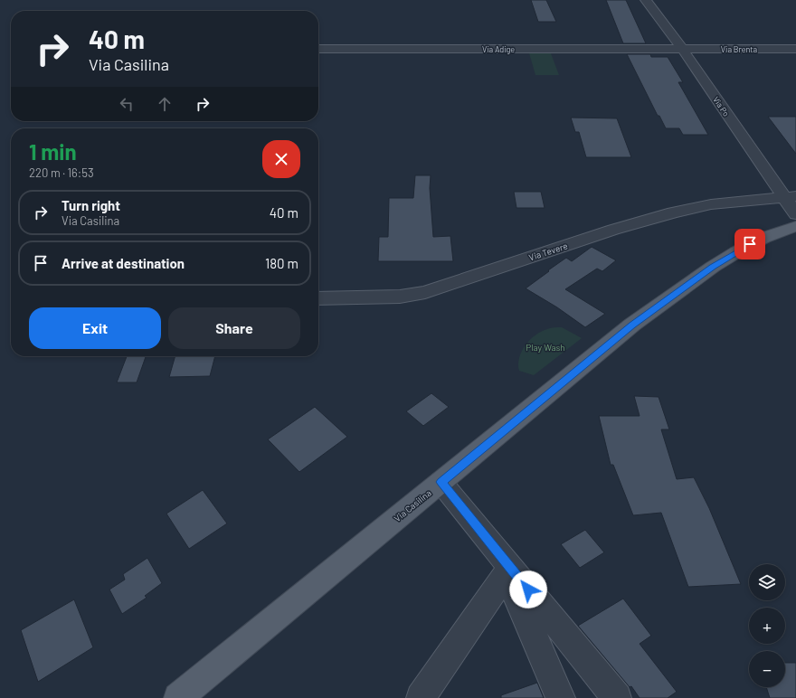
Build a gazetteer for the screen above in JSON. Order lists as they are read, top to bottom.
{
  "streets": {
    "main road": ["Via Casilina"],
    "street": [
      "Via Adige",
      "Via Brenta",
      "Via Po",
      "Via Tevere"
    ]
  },
  "crossings": [
    ["Via Adige", "Via Brenta"],
    ["Via Adige", "Via Po"],
    ["Via Brenta", "Via Po"],
    ["Via Po", "Via Tevere"]
  ],
  "parks": ["Play Wash"],
  "page": {
    "turn": ["40 m", "Via Casilina"],
    "heading": ["1 min", "220 m · 16:53"],
    "list": [
      {
        "name": "Turn right",
        "note": "Via Casilina",
        "value": "40 m"
      },
      {
        "name": "Arrive at destination",
        "value": "180 m"
      }
    ],
    "buttons": ["Exit", "Share"],
    "map_buttons": ["+", "−"]
  }
}
